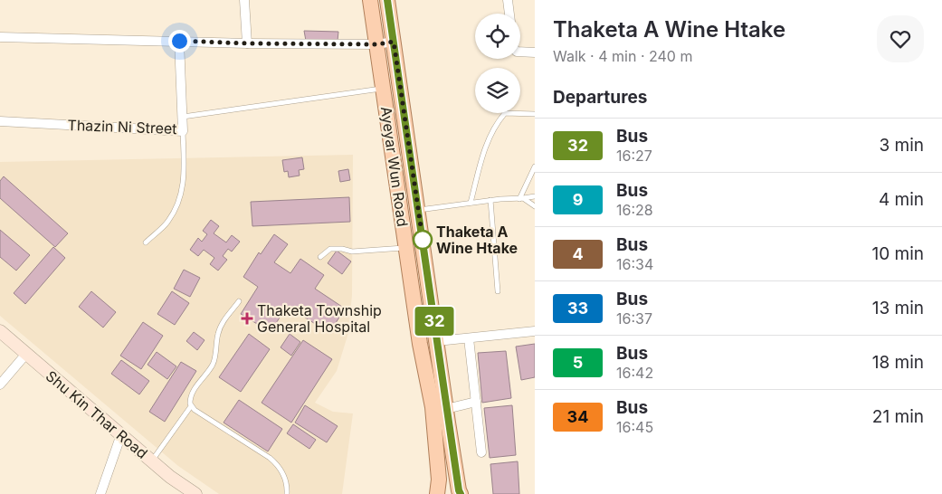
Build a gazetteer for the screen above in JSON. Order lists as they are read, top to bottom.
{
  "streets": {
    "main road": ["Ayeyar Wun Road"],
    "street": ["Thazin Ni Street", "Shu Kin Thar Road"]
  },
  "places": {
    "other": ["Thaketa A Wine Htake"],
    "health": ["Thaketa Township General Hospital"]
  },
  "lines": ["bus line 32"],
  "page": {
    "on_map": "32",
    "heading": [
      ["Thaketa A Wine Htake", "Walk · 4 min · 240 m"],
      "Departures"
    ],
    "list": [
      {
        "mark": "32",
        "name": "Bus",
        "note": "16:27",
        "value": "3 min"
      },
      {
        "mark": "9",
        "name": "Bus",
        "note": "16:28",
        "value": "4 min"
      },
      {
        "mark": "4",
        "name": "Bus",
        "note": "16:34",
        "value": "10 min"
      },
      {
        "mark": "33",
        "name": "Bus",
        "note": "16:37",
        "value": "13 min"
      },
      {
        "mark": "5",
        "name": "Bus",
        "note": "16:42",
        "value": "18 min"
      },
      {
        "mark": "34",
        "name": "Bus",
        "note": "16:45",
        "value": "21 min"
      }
    ]
  }
}
